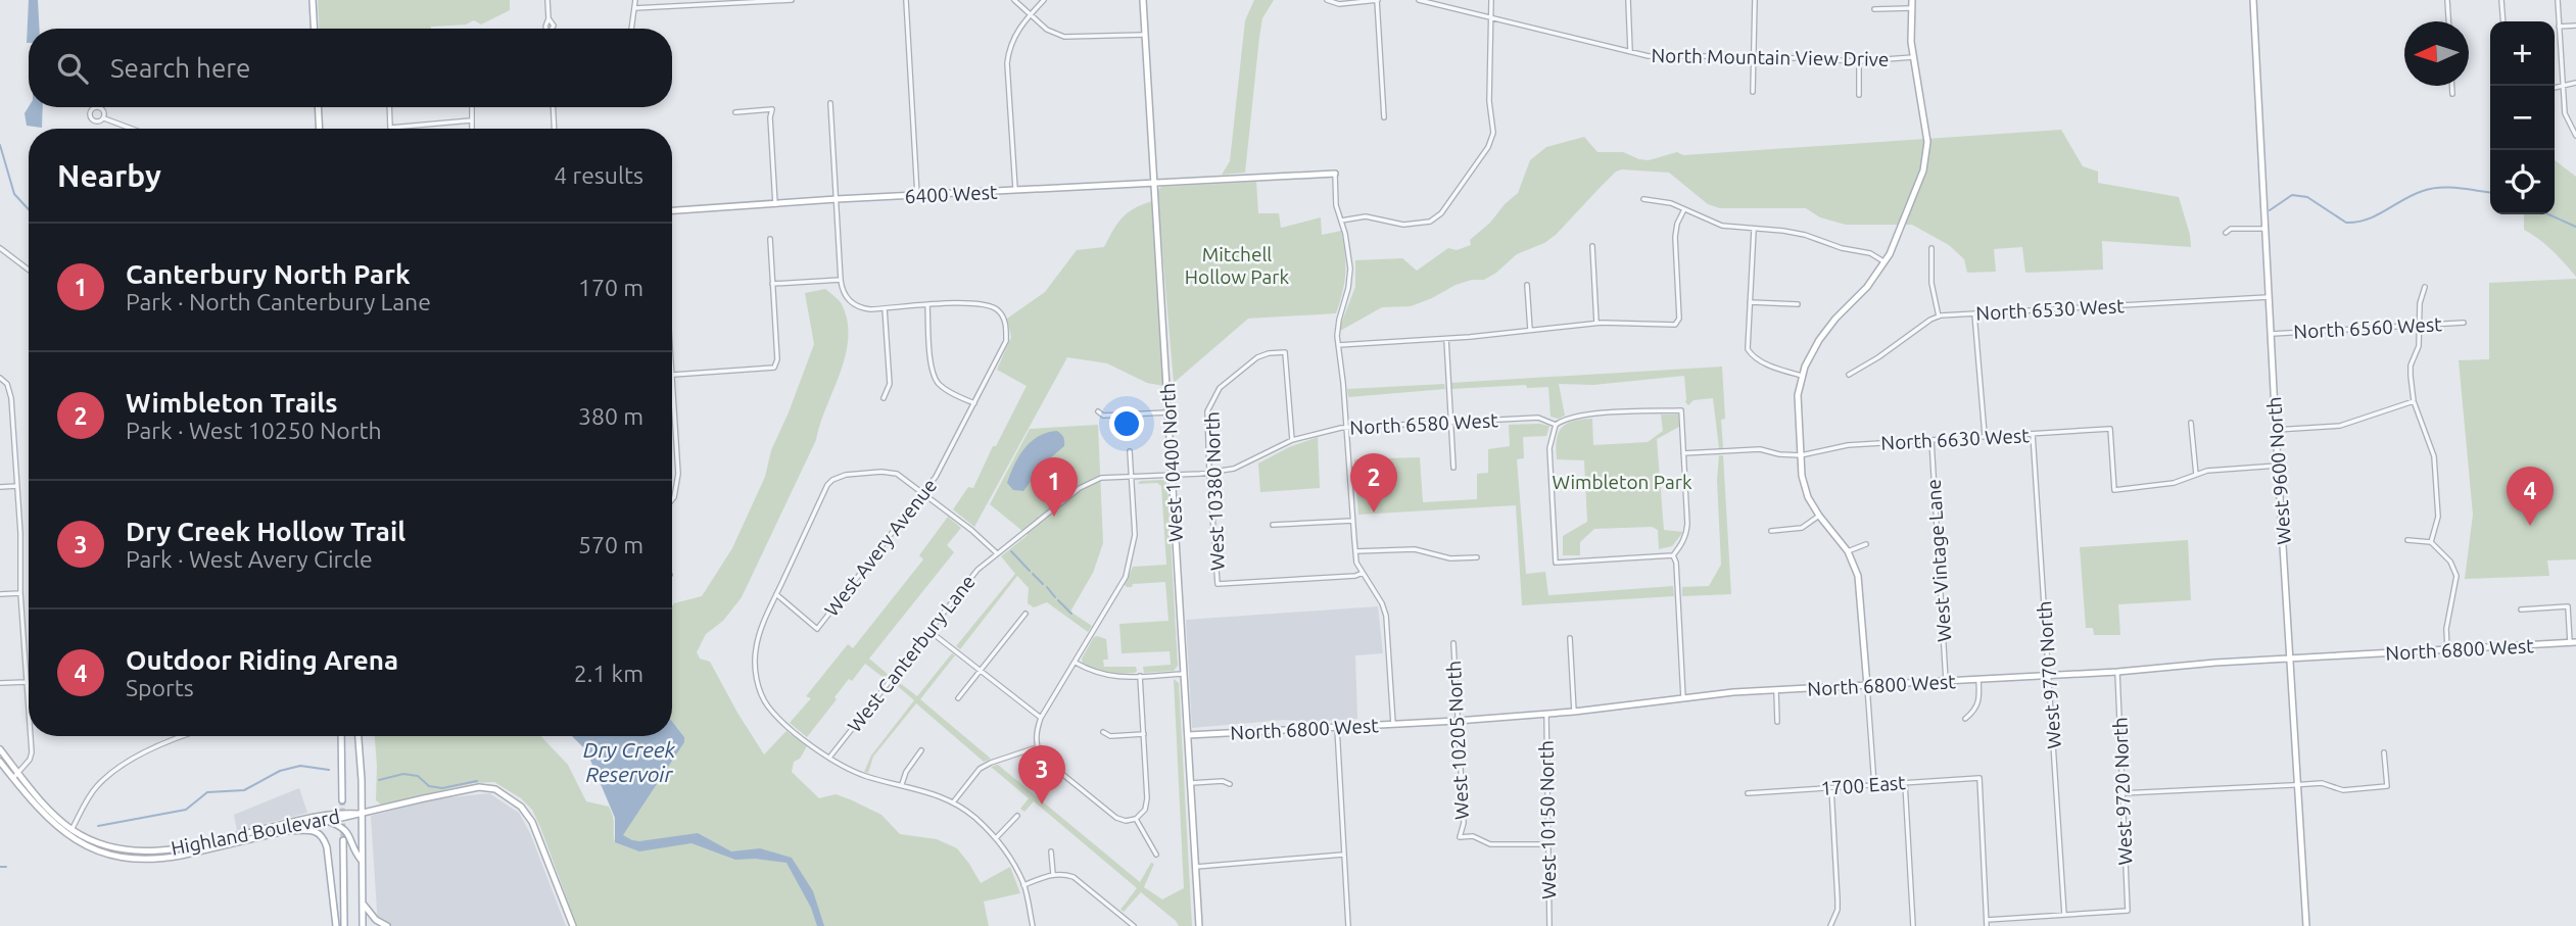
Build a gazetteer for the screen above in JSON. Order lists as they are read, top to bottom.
{
  "streets": {
    "street": [
      "North Mountain View Drive",
      "6400 West",
      "North 6530 West",
      "North 6560 West",
      "North 6580 West",
      "North 6630 West",
      "West 10400 North",
      "West 9600 North",
      "West 10380 North",
      "West Avery Avenue",
      "West Vintage Lane",
      "North 6800 West",
      "West Canterbury Lane",
      "West 9770 North",
      "West 10205 North",
      "1700 East",
      "West 9720 North",
      "West 10150 North",
      "Highland Boulevard"
    ]
  },
  "crossings": [
    ["6400 West", "West 10400 North"],
    ["North 6530 West", "West 9600 North"],
    ["North 6560 West", "West 9600 North"],
    ["North 6580 West", "North 6630 West"],
    ["North 6580 West", "West 10400 North"],
    ["North 6580 West", "West 10380 North"],
    ["North 6580 West", "West Canterbury Lane"],
    ["North 6630 West", "West Vintage Lane"],
    ["North 6630 West", "West 9770 North"],
    ["West 10400 North", "North 6800 West"],
    ["West 9600 North", "North 6800 West"],
    ["West Vintage Lane", "North 6800 West"],
    ["North 6800 West", "West 9770 North"],
    ["North 6800 West", "West 10205 North"],
    ["North 6800 West", "West 9720 North"],
    ["North 6800 West", "West 10150 North"],
    ["West 9770 North", "West 9720 North"],
    ["West 10205 North", "West 10150 North"]
  ],
  "water": ["Dry Creek Reservoir"],
  "parks": ["Mitchell Hollow Park", "Wimbleton Park"],
  "north": "left",
  "page": {
    "map_buttons": ["+", "−"],
    "search": "Search here",
    "heading": ["Nearby", "4 results"],
    "list": [
      {
        "mark": "1",
        "name": "Canterbury North Park",
        "note": "Park · North Canterbury Lane",
        "value": "170 m"
      },
      {
        "mark": "2",
        "name": "Wimbleton Trails",
        "note": "Park · West 10250 North",
        "value": "380 m"
      },
      {
        "mark": "3",
        "name": "Dry Creek Hollow Trail",
        "note": "Park · West Avery Circle",
        "value": "570 m"
      },
      {
        "mark": "4",
        "name": "Outdoor Riding Arena",
        "note": "Sports",
        "value": "2.1 km"
      }
    ],
    "pins": [
      "2",
      "1",
      "4",
      "3"
    ]
  }
}
